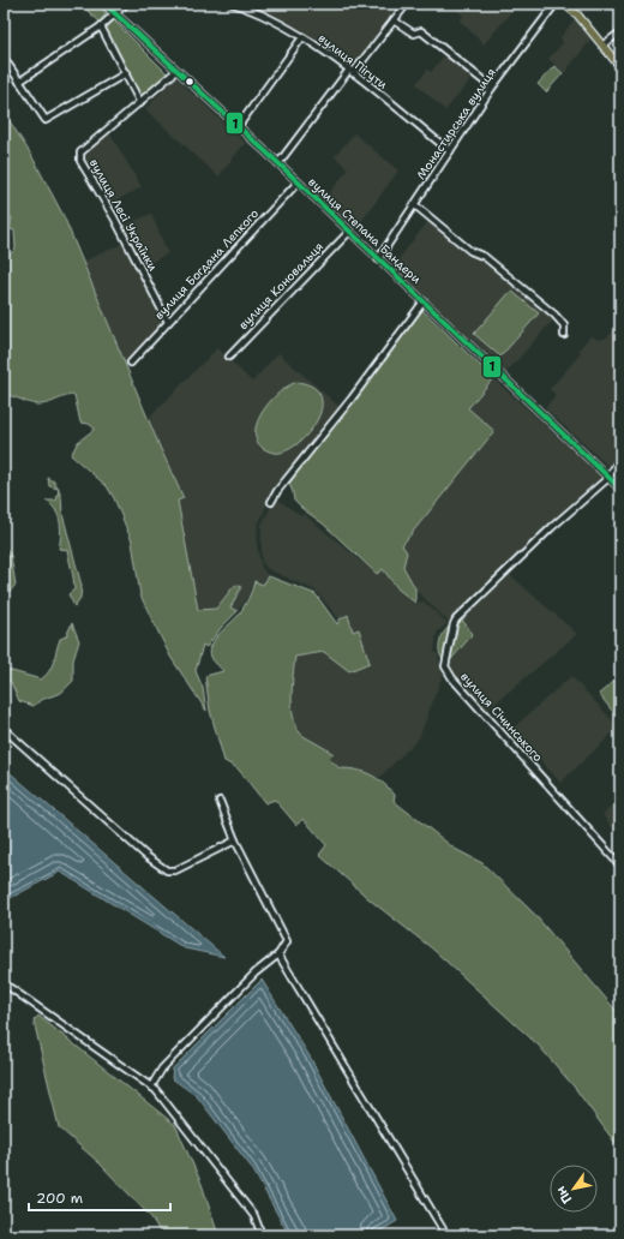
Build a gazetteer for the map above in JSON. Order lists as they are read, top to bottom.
{
  "streets": {
    "street": [
      "вулиця Пігути",
      "Монастирська вулиця",
      "вулиця Лесі Українки",
      "вулиця Степана Бандери",
      "вулиця Богдана Лепкого",
      "вулиця Коновальця",
      "вулиця Січинського"
    ]
  },
  "crossings": [
    ["вулиця Пігути", "Монастирська вулиця"],
    ["Монастирська вулиця", "вулиця Степана Бандери"],
    ["вулиця Лесі Українки", "вулиця Степана Бандери"],
    ["вулиця Лесі Українки", "вулиця Богдана Лепкого"],
    ["вулиця Степана Бандери", "вулиця Богдана Лепкого"],
    ["вулиця Степана Бандери", "вулиця Коновальця"],
    ["вулиця Степана Бандери", "вулиця Січинського"]
  ],
  "lines": ["transit line 1"],
  "scale_bar": "200 m",
  "north": "bottom left"
}
